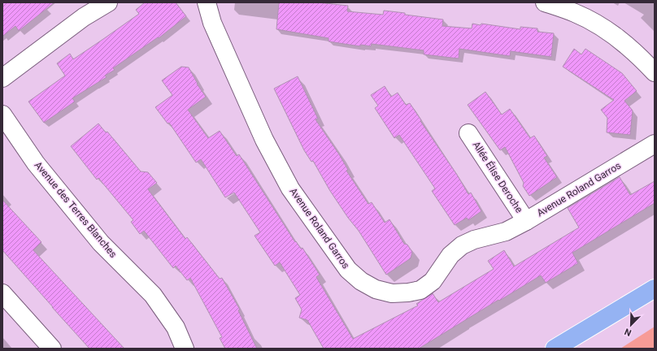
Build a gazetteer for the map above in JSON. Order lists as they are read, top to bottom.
{
  "streets": {
    "street": ["Allée Élise Deroche", "Avenue Roland Garros", "Avenue des Terres Blanches"]
  },
  "crossings": [
    ["Allée Élise Deroche", "Avenue Roland Garros"]
  ],
  "north": "bottom left"
}
